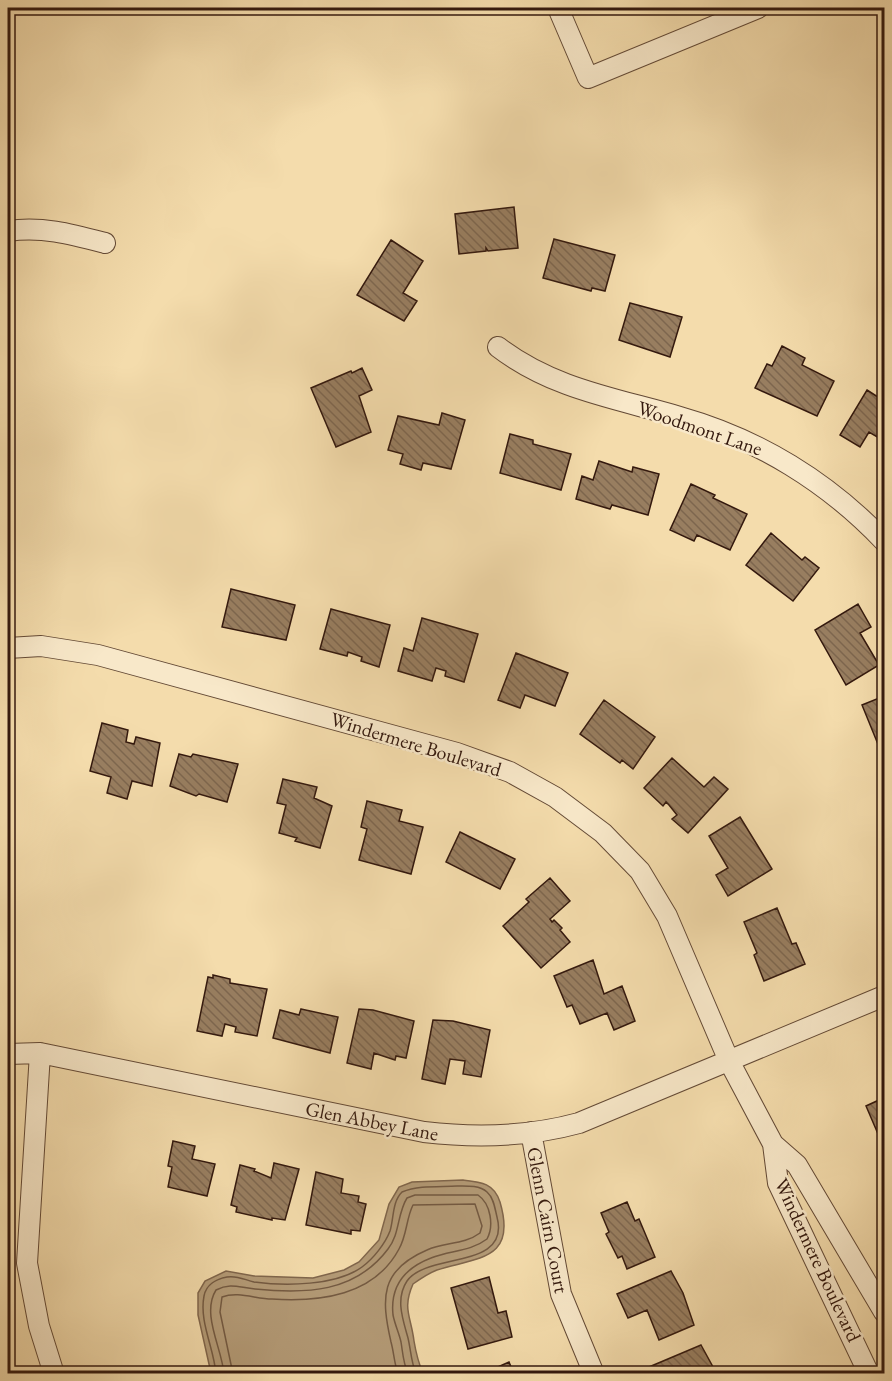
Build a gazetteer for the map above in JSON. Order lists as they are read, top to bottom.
{
  "streets": {
    "street": [
      "Woodmont Lane",
      "Windermere Boulevard",
      "Glen Abbey Lane",
      "Glenn Cairn Court"
    ]
  },
  "crossings": [
    ["Windermere Boulevard", "Glen Abbey Lane"],
    ["Glen Abbey Lane", "Glenn Cairn Court"]
  ]
}
